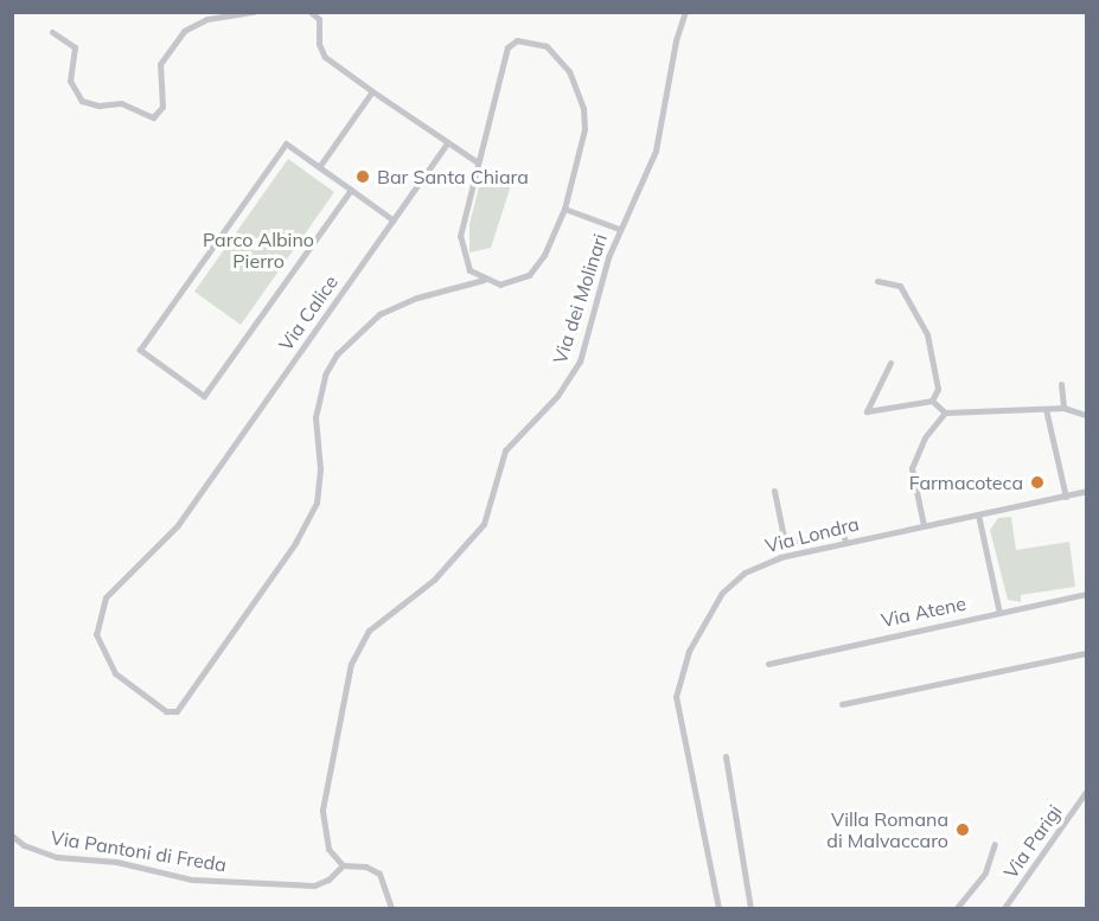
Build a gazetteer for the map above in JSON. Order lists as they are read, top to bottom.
{
  "streets": {
    "street": [
      "Via dei Molinari",
      "Via Calice",
      "Via Londra",
      "Via Atene",
      "Via Parigi",
      "Via Pantoni di Freda"
    ]
  },
  "crossings": [
    ["Via dei Molinari", "Via Pantoni di Freda"]
  ],
  "parks": ["Parco Albino Pierro"],
  "places": ["Bar Santa Chiara", "Farmacoteca", "Villa Romana di Malvaccaro"]
}
